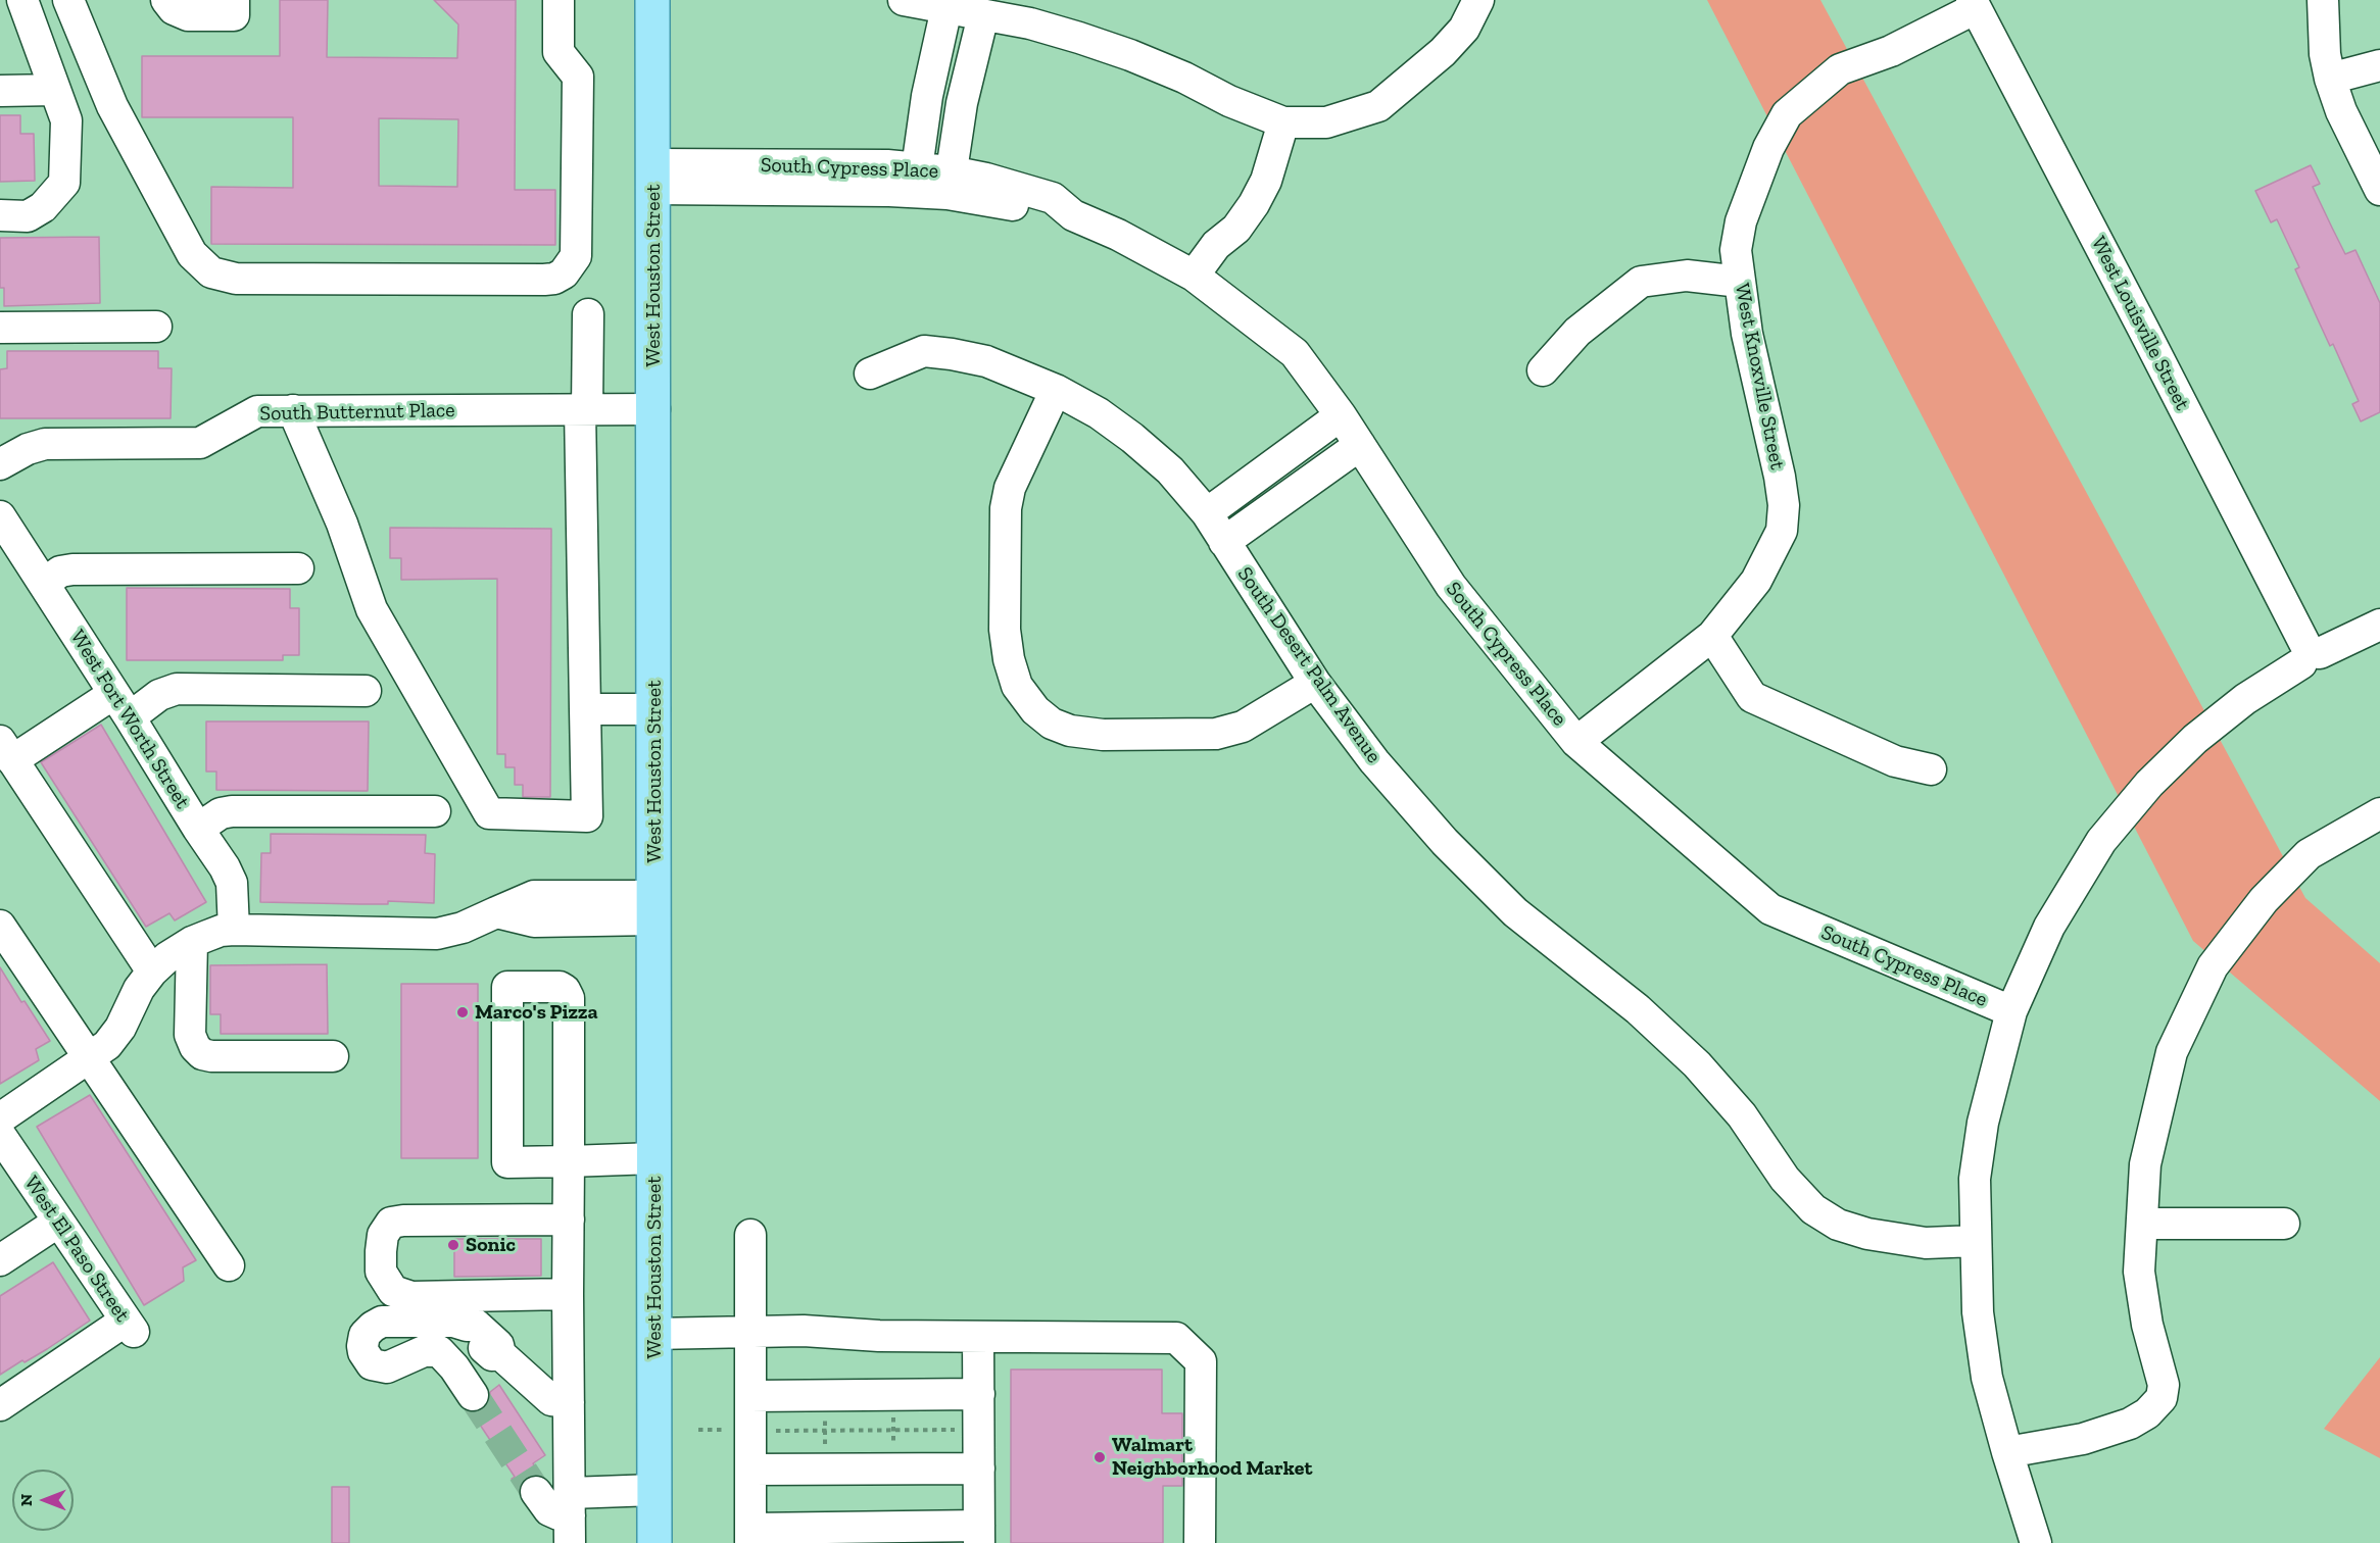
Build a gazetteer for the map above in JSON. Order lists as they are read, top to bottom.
{
  "streets": {
    "main road": ["West Houston Street"],
    "street": [
      "South Cypress Place",
      "West Louisville Street",
      "West Knoxville Street",
      "South Butternut Place",
      "South Desert Palm Avenue",
      "West Fort Worth Street",
      "West El Paso Street"
    ]
  },
  "crossings": [
    ["South Cypress Place", "West Houston Street"],
    ["South Cypress Place", "West Knoxville Street"],
    ["West Houston Street", "South Butternut Place"],
    ["West Louisville Street", "West Knoxville Street"]
  ],
  "places": ["Marco's Pizza", "Sonic", "Walmart Neighborhood Market"],
  "north": "left"
}
